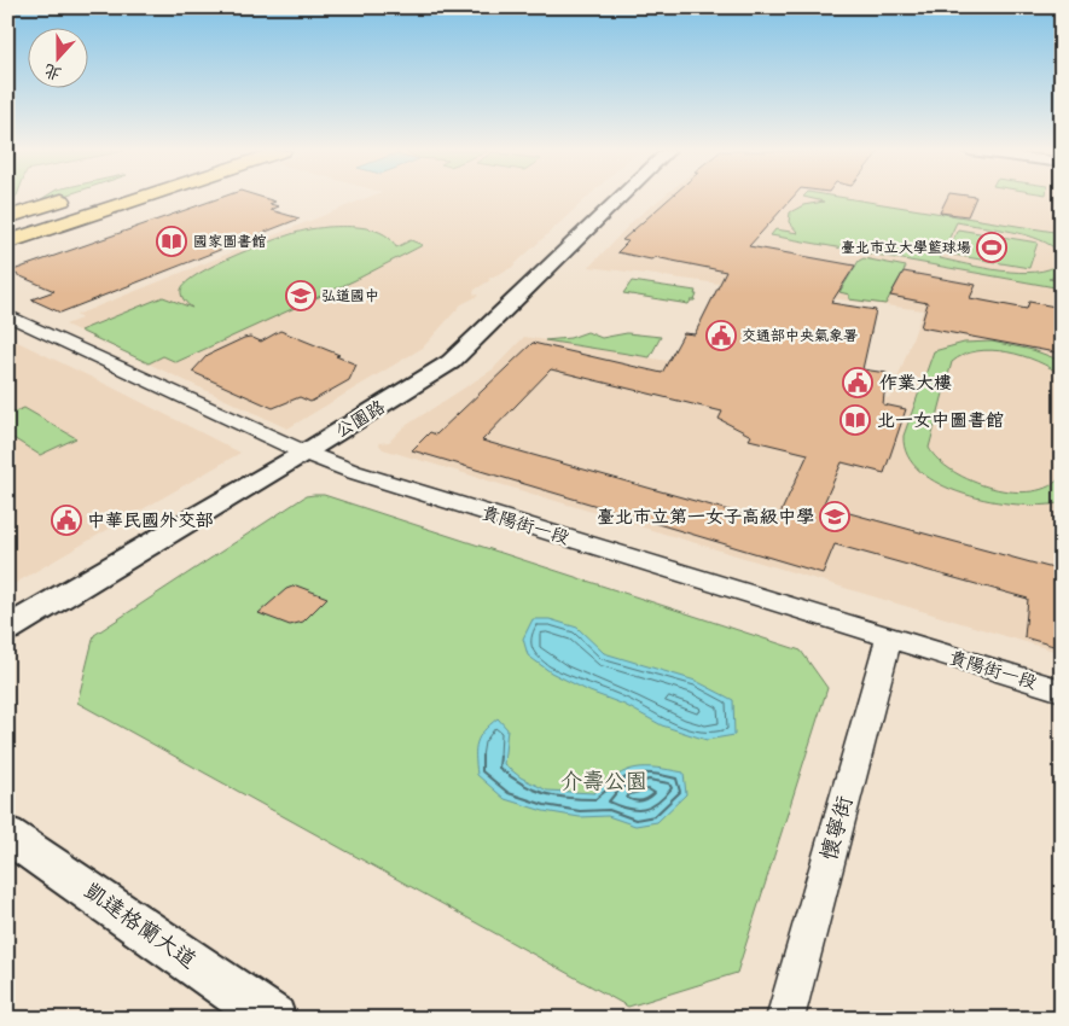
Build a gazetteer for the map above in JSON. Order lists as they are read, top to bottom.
{
  "streets": {
    "street": [
      "公園路",
      "貴陽街一段",
      "懷寧街",
      "凱達格蘭大道"
    ]
  },
  "crossings": [
    ["公園路", "貴陽街一段"],
    ["貴陽街一段", "懷寧街"]
  ],
  "parks": ["介壽公園"],
  "places": {
    "library": ["國家圖書館", "北一女中圖書館"],
    "sports": ["臺北市立大學籃球場"],
    "school or university": ["弘道國中", "臺北市立第一女子高級中學"],
    "public building": ["交通部中央氣象署", "作業大樓", "中華民國外交部"]
  },
  "north": "bottom"
}
